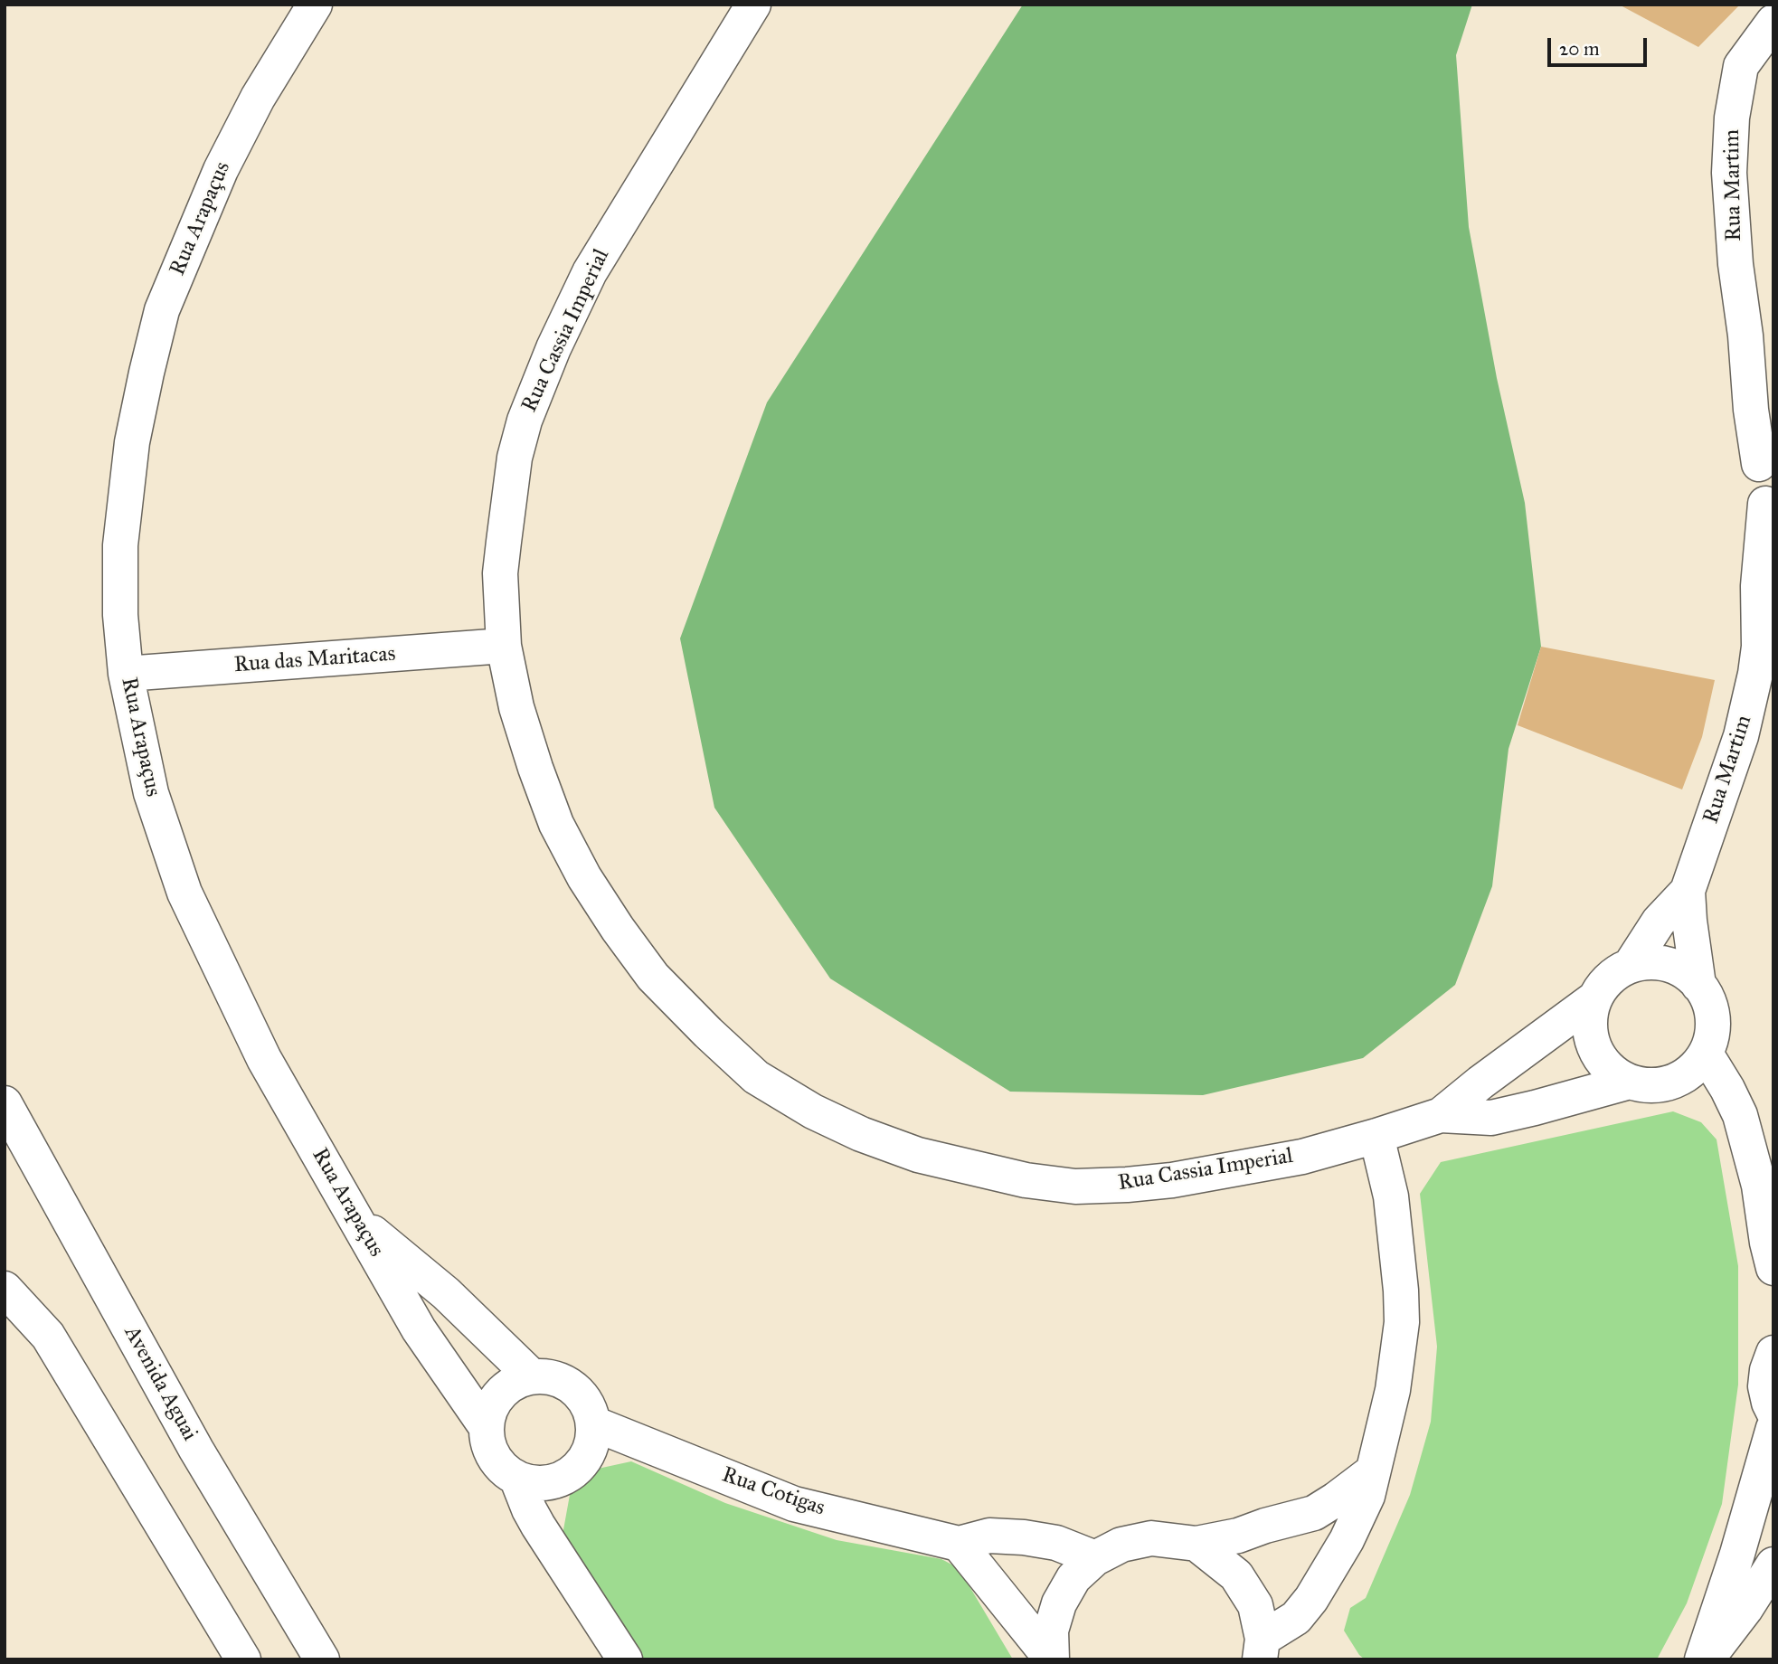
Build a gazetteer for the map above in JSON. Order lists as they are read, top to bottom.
{
  "streets": {
    "street": [
      "Rua Martim",
      "Rua Arapaçus",
      "Rua Cassia Imperial",
      "Rua das Maritacas",
      "Avenida Aguai",
      "Rua Cotigas"
    ]
  },
  "crossings": [
    ["Rua Martim", "Rua Cassia Imperial"],
    ["Rua Arapaçus", "Rua das Maritacas"],
    ["Rua Arapaçus", "Rua Cotigas"],
    ["Rua Cassia Imperial", "Rua das Maritacas"]
  ],
  "scale_bar": "20 m"
}
